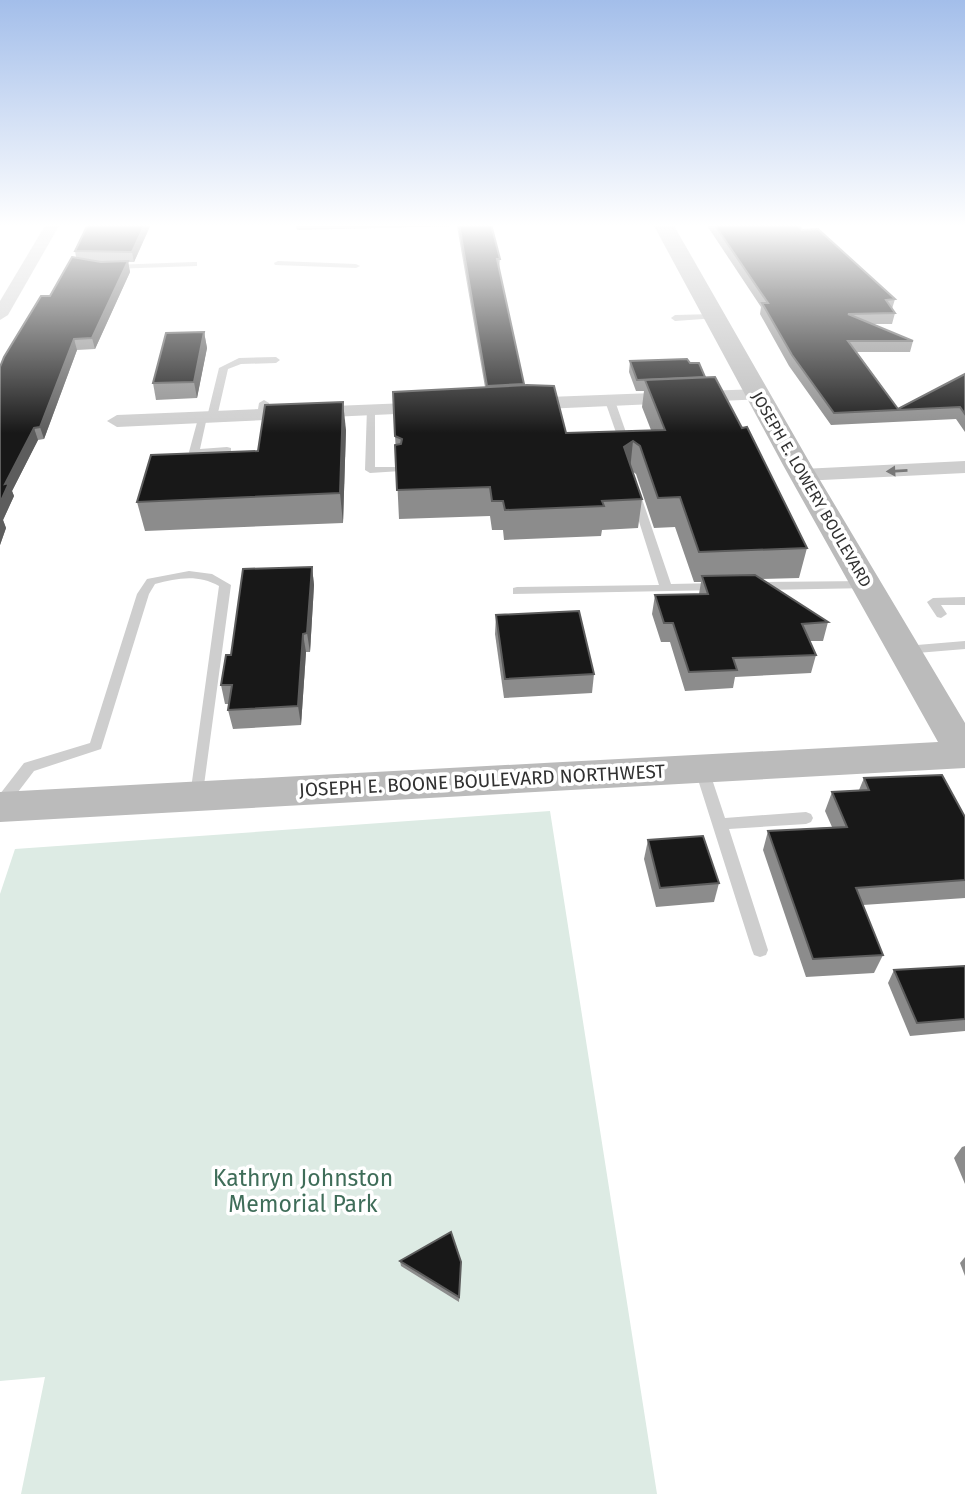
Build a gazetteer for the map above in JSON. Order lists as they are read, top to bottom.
{
  "streets": {
    "main road": ["JOSEPH E. LOWERY BOULEVARD", "JOSEPH E. BOONE BOULEVARD NORTHWEST"]
  },
  "crossings": [
    ["JOSEPH E. LOWERY BOULEVARD", "JOSEPH E. BOONE BOULEVARD NORTHWEST"]
  ],
  "parks": ["Kathryn Johnston Memorial Park"]
}
